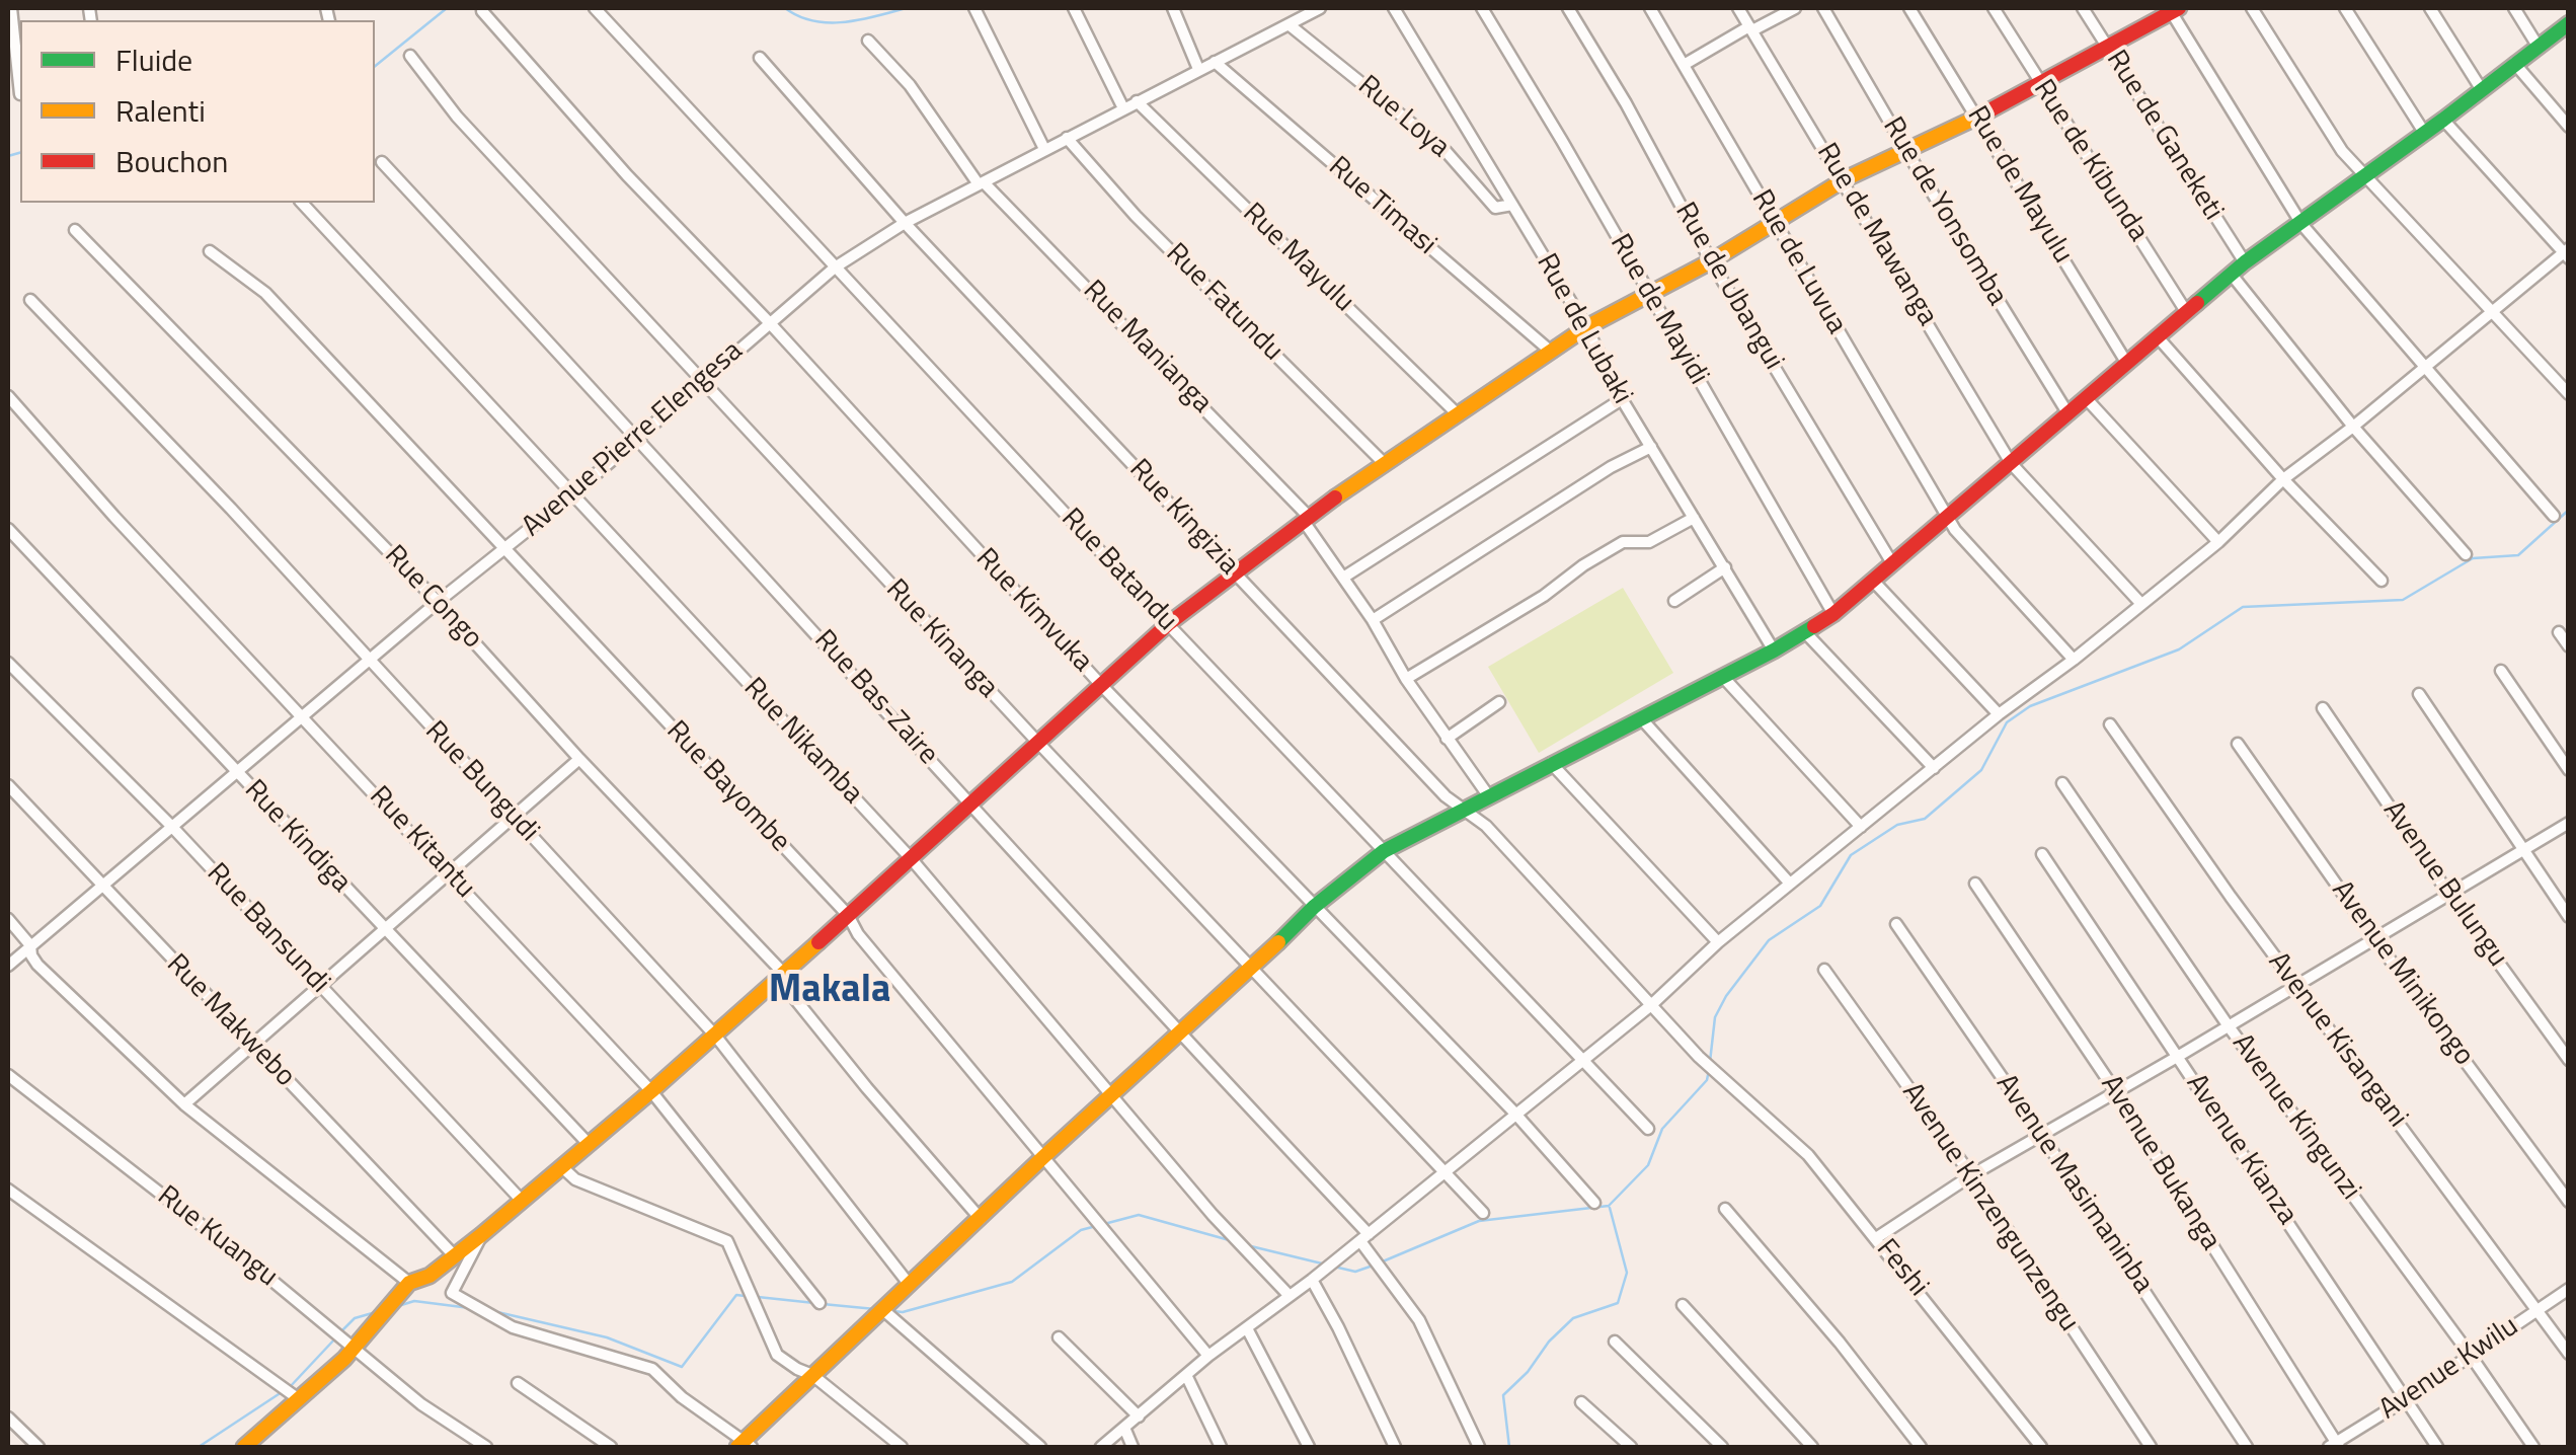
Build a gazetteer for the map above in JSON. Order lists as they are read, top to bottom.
{
  "streets": {
    "street": [
      "Rue Loya",
      "Rue de Ganeketi",
      "Rue de Kibunda",
      "Rue de Mayulu",
      "Rue Timasi",
      "Rue de Yonsomba",
      "Rue de Mawanga",
      "Rue Mayulu",
      "Rue de Luvua",
      "Rue de Ubangui",
      "Rue Fatundu",
      "Rue de Mayidi",
      "Rue de Lubaki",
      "Rue Manianga",
      "Avenue Pierre Elengesa",
      "Rue Kingizia",
      "Rue Batandu",
      "Rue Congo",
      "Rue Kimvuka",
      "Rue Kinanga",
      "Rue Bas-Zaire",
      "Rue Nikamba",
      "Rue Bungudi",
      "Rue Bayombe",
      "Rue Kindiga",
      "Rue Kitantu",
      "Avenue Bulungu",
      "Rue Bansundi",
      "Avenue Minikongo",
      "Rue Makwebo",
      "Avenue Kisangani",
      "Avenue Kingunzi",
      "Avenue Kianza",
      "Avenue Bukanga",
      "Avenue Masimaninba",
      "Avenue Kinzengunzengu",
      "Rue Kuangu",
      "Feshi",
      "Avenue Kwilu"
    ]
  },
  "crossings": [
    ["Rue Loya", "Rue de Lubaki"],
    ["Rue Loya", "Avenue Pierre Elengesa"],
    ["Rue Timasi", "Avenue Pierre Elengesa"],
    ["Rue Mayulu", "Avenue Pierre Elengesa"],
    ["Rue Fatundu", "Avenue Pierre Elengesa"],
    ["Rue Manianga", "Avenue Pierre Elengesa"],
    ["Avenue Pierre Elengesa", "Rue Kingizia"],
    ["Avenue Pierre Elengesa", "Rue Batandu"],
    ["Avenue Pierre Elengesa", "Rue Congo"],
    ["Avenue Pierre Elengesa", "Rue Kimvuka"],
    ["Avenue Pierre Elengesa", "Rue Kinanga"],
    ["Avenue Pierre Elengesa", "Rue Bas-Zaire"],
    ["Avenue Pierre Elengesa", "Rue Nikamba"],
    ["Avenue Pierre Elengesa", "Rue Bungudi"],
    ["Avenue Pierre Elengesa", "Rue Bayombe"],
    ["Avenue Pierre Elengesa", "Rue Kindiga"],
    ["Avenue Pierre Elengesa", "Rue Kitantu"],
    ["Avenue Pierre Elengesa", "Rue Bansundi"],
    ["Avenue Pierre Elengesa", "Rue Makwebo"],
    ["Rue Kingizia", "Feshi"],
    ["Avenue Kisangani", "Avenue Kwilu"],
    ["Avenue Kingunzi", "Avenue Kwilu"],
    ["Avenue Kianza", "Avenue Kwilu"],
    ["Avenue Bukanga", "Avenue Kwilu"]
  ],
  "districts": ["Makala"],
  "legend": ["Fluide", "Ralenti", "Bouchon"]
}
